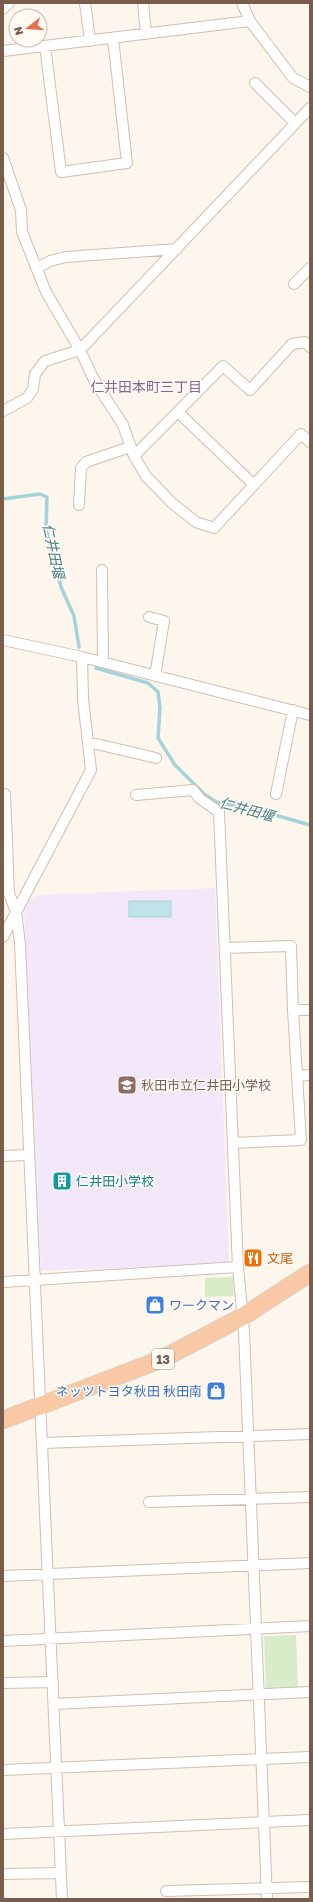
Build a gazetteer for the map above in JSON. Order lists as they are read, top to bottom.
{
  "streets": {
    "highway": ["13"]
  },
  "districts": ["仁井田本町三丁目"],
  "water": ["仁井田堰"],
  "places": {
    "school or university": ["秋田市立仁井田小学校"],
    "building": ["仁井田小学校"],
    "restaurant": ["文尾"],
    "shop": ["ワークマン", "ネッツトヨタ秋田 秋田南"]
  },
  "north": "left"
}
